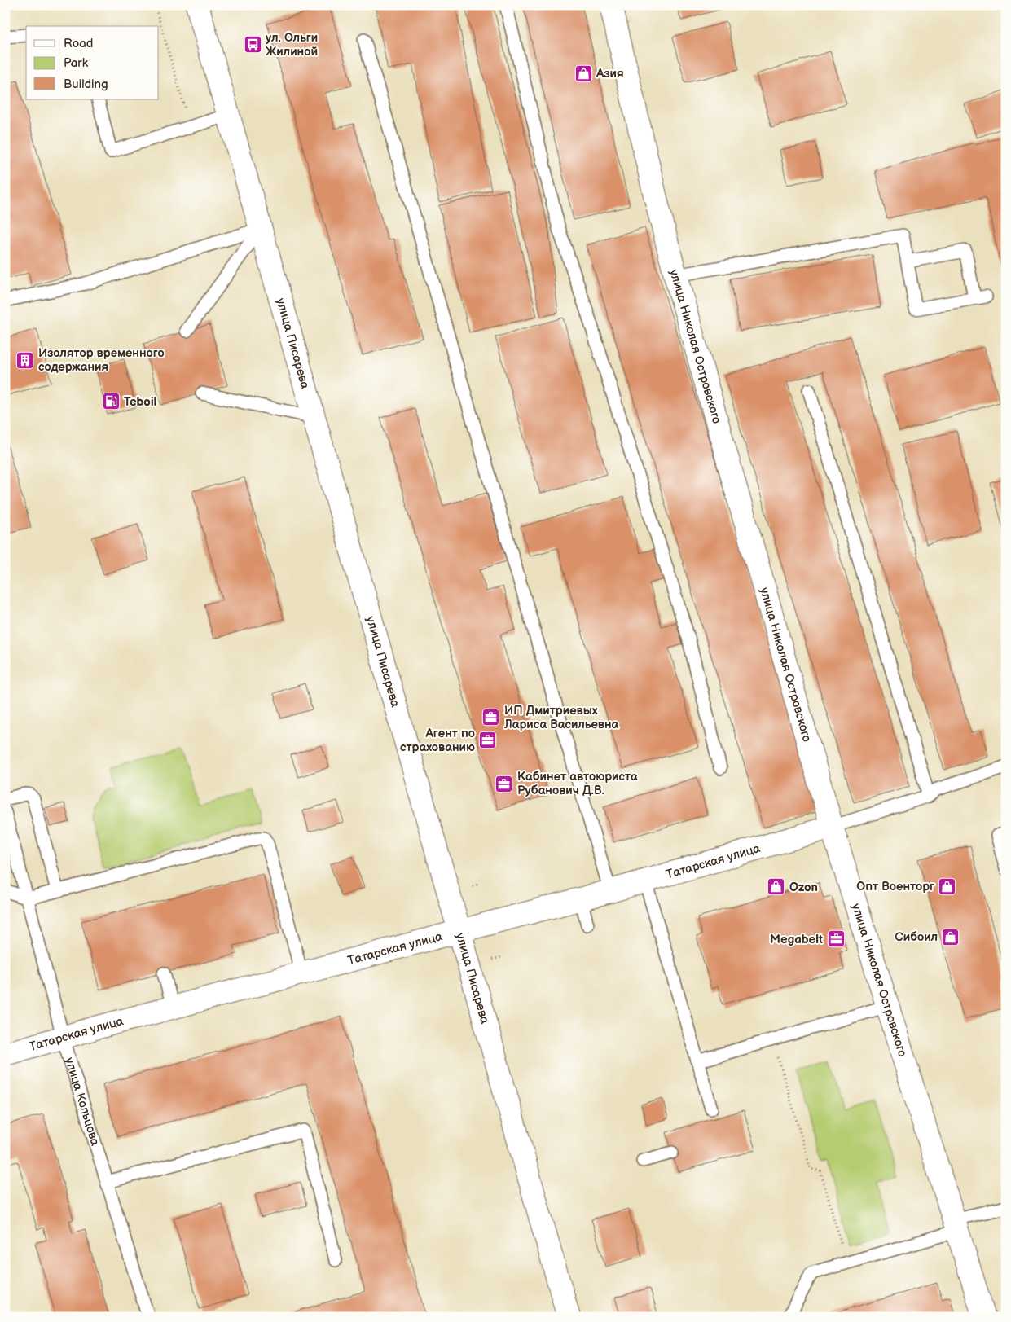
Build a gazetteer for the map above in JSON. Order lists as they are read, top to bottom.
{
  "streets": {
    "street": ["улица Писарева", "улица Николая Островского", "Татарская улица"],
    "lane": ["улица Кольцова"]
  },
  "crossings": [
    ["улица Писарева", "Татарская улица"],
    ["улица Николая Островского", "Татарская улица"],
    ["Татарская улица", "улица Кольцова"]
  ],
  "places": {
    "bus stop": ["ул. Ольги Жилиной"],
    "shop": [
      "Азия",
      "Опт Военторг",
      "Ozon",
      "Сибоил"
    ],
    "building": ["Изолятор временного содержания"],
    "fuel station": ["Teboil"],
    "office": [
      "ИП Дмитриевых Лариса Васильевна",
      "Агент по страхованию",
      "Кабинет автоюриста Рубанович Д.В.",
      "Megabelt"
    ]
  },
  "legend": ["Road", "Park", "Building"]
}
